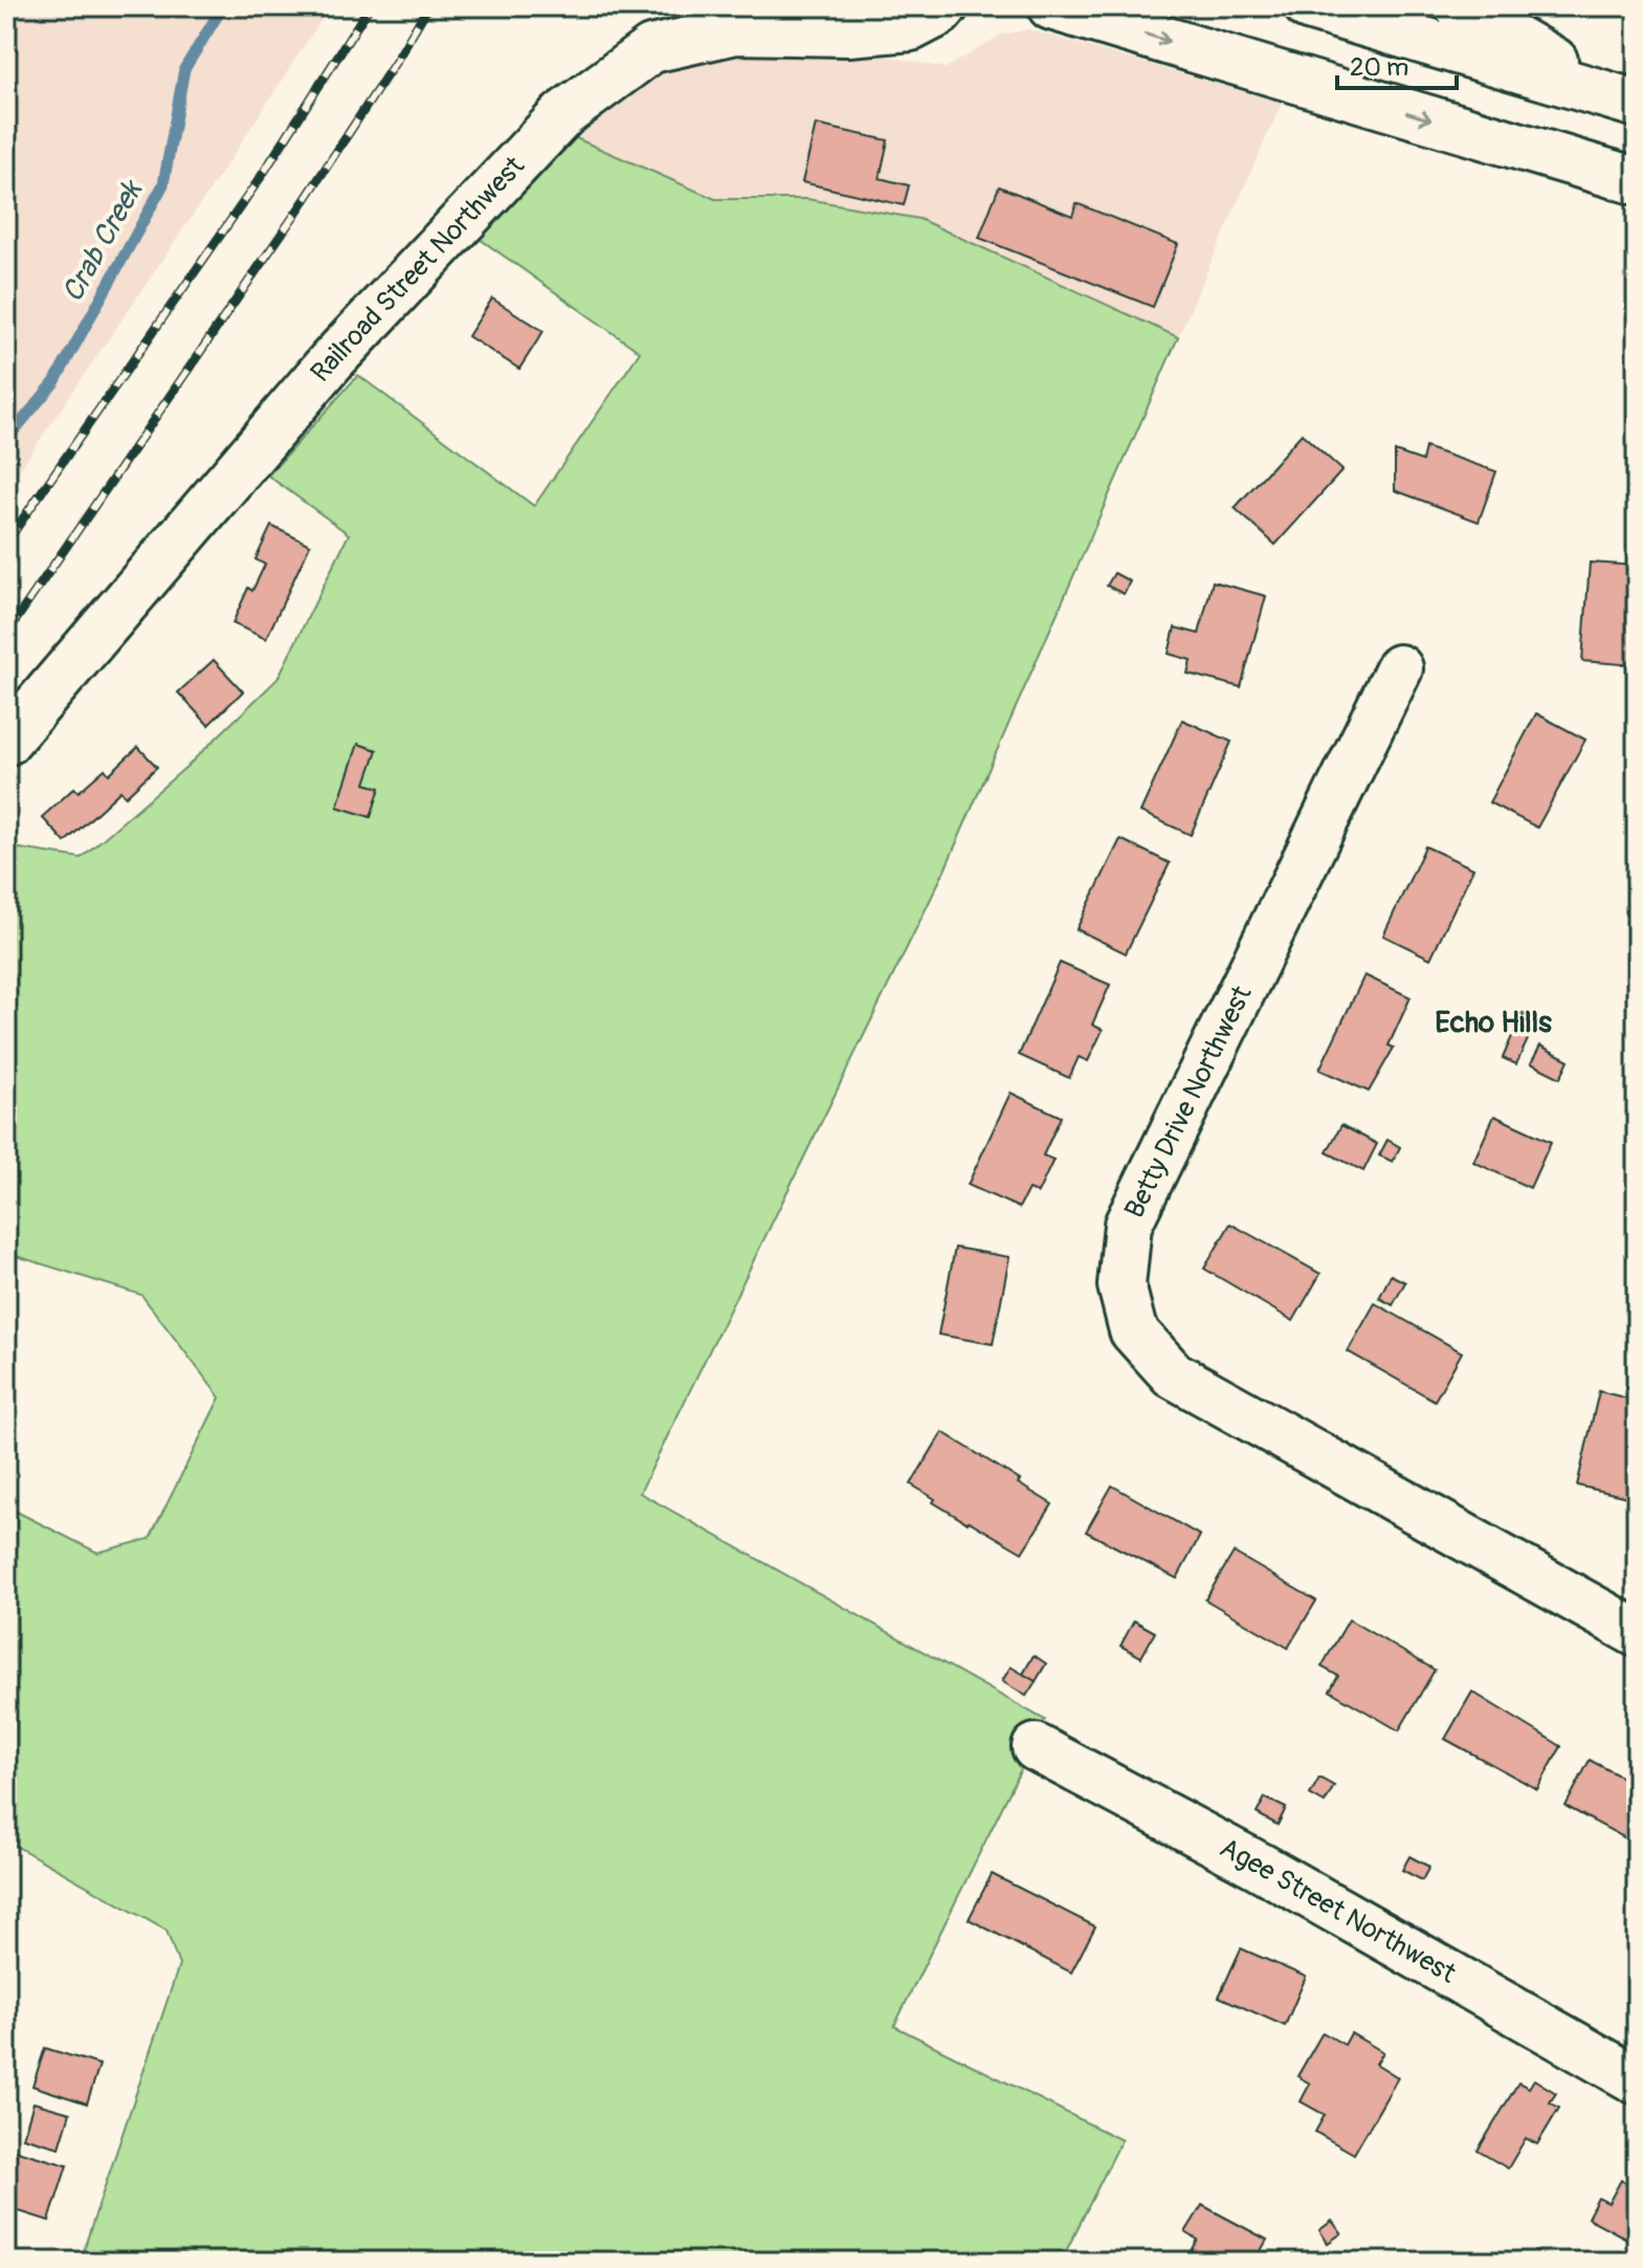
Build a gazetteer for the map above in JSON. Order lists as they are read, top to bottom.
{
  "streets": {
    "street": ["Railroad Street Northwest", "Betty Drive Northwest", "Agee Street Northwest"]
  },
  "districts": ["Echo Hills"],
  "water": ["Crab Creek"],
  "scale_bar": "20 m"
}
